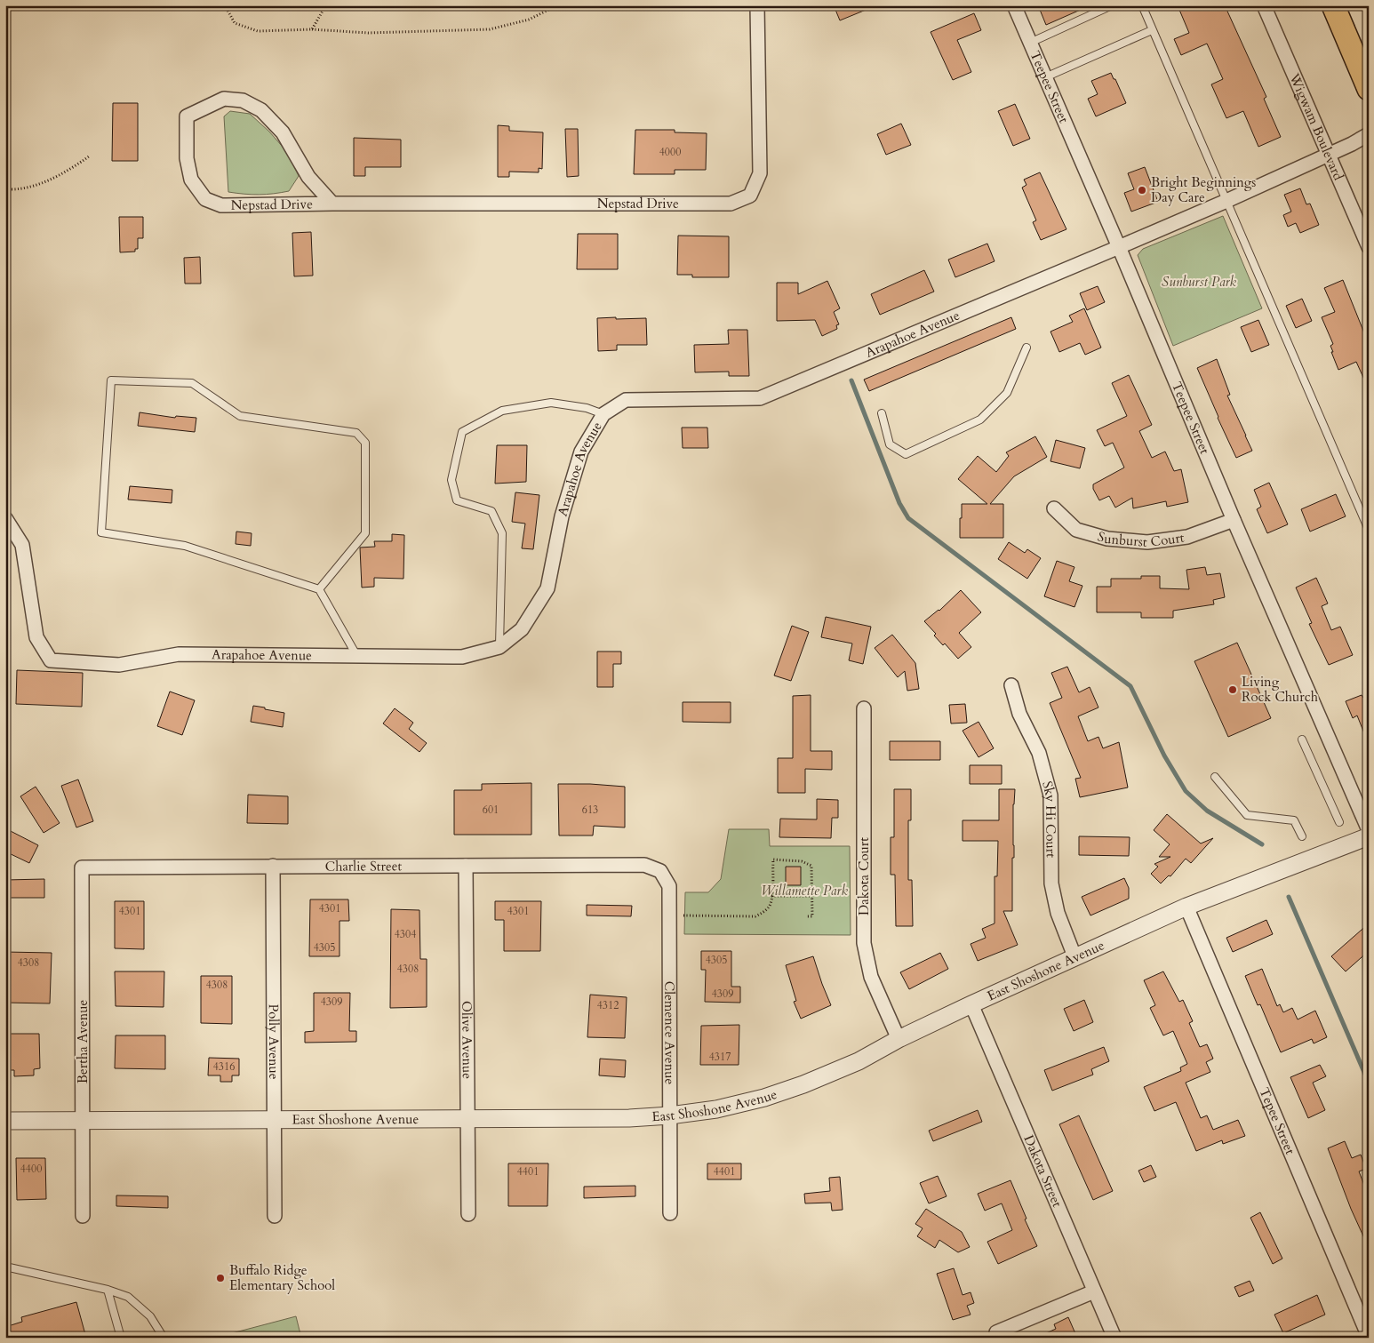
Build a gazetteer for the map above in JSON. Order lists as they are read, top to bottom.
{
  "streets": {
    "street": [
      "Teepee Street",
      "Wigwam Boulevard",
      "Nepstad Drive",
      "Arapahoe Avenue",
      "Sunburst Court",
      "Sky Hi Court",
      "Charlie Street",
      "Dakota Court",
      "East Shoshone Avenue",
      "Clemence Avenue",
      "Olive Avenue",
      "Polly Avenue",
      "Bertha Avenue",
      "Tepee Street",
      "Dakota Street"
    ]
  },
  "crossings": [
    ["Teepee Street", "Arapahoe Avenue"],
    ["Teepee Street", "Sunburst Court"],
    ["Wigwam Boulevard", "Arapahoe Avenue"],
    ["Sky Hi Court", "East Shoshone Avenue"],
    ["Charlie Street", "Clemence Avenue"],
    ["Charlie Street", "Olive Avenue"],
    ["Charlie Street", "Polly Avenue"],
    ["Charlie Street", "Bertha Avenue"],
    ["Dakota Court", "East Shoshone Avenue"],
    ["East Shoshone Avenue", "Clemence Avenue"],
    ["East Shoshone Avenue", "Olive Avenue"],
    ["East Shoshone Avenue", "Polly Avenue"],
    ["East Shoshone Avenue", "Bertha Avenue"],
    ["East Shoshone Avenue", "Tepee Street"],
    ["East Shoshone Avenue", "Dakota Street"]
  ],
  "parks": ["Sunburst Park", "Willamette Park"],
  "places": ["Bright Beginnings Day Care", "Living Rock Church", "Buffalo Ridge Elementary School"],
  "house_numbers": [
    "4000",
    "601",
    "613",
    "4301",
    "4301",
    "4301",
    "4304",
    "4305",
    "4305",
    "4308",
    "4308",
    "4308",
    "4309",
    "4309",
    "4312",
    "4317",
    "4316",
    "4400",
    "4401",
    "4401"
  ]
}
